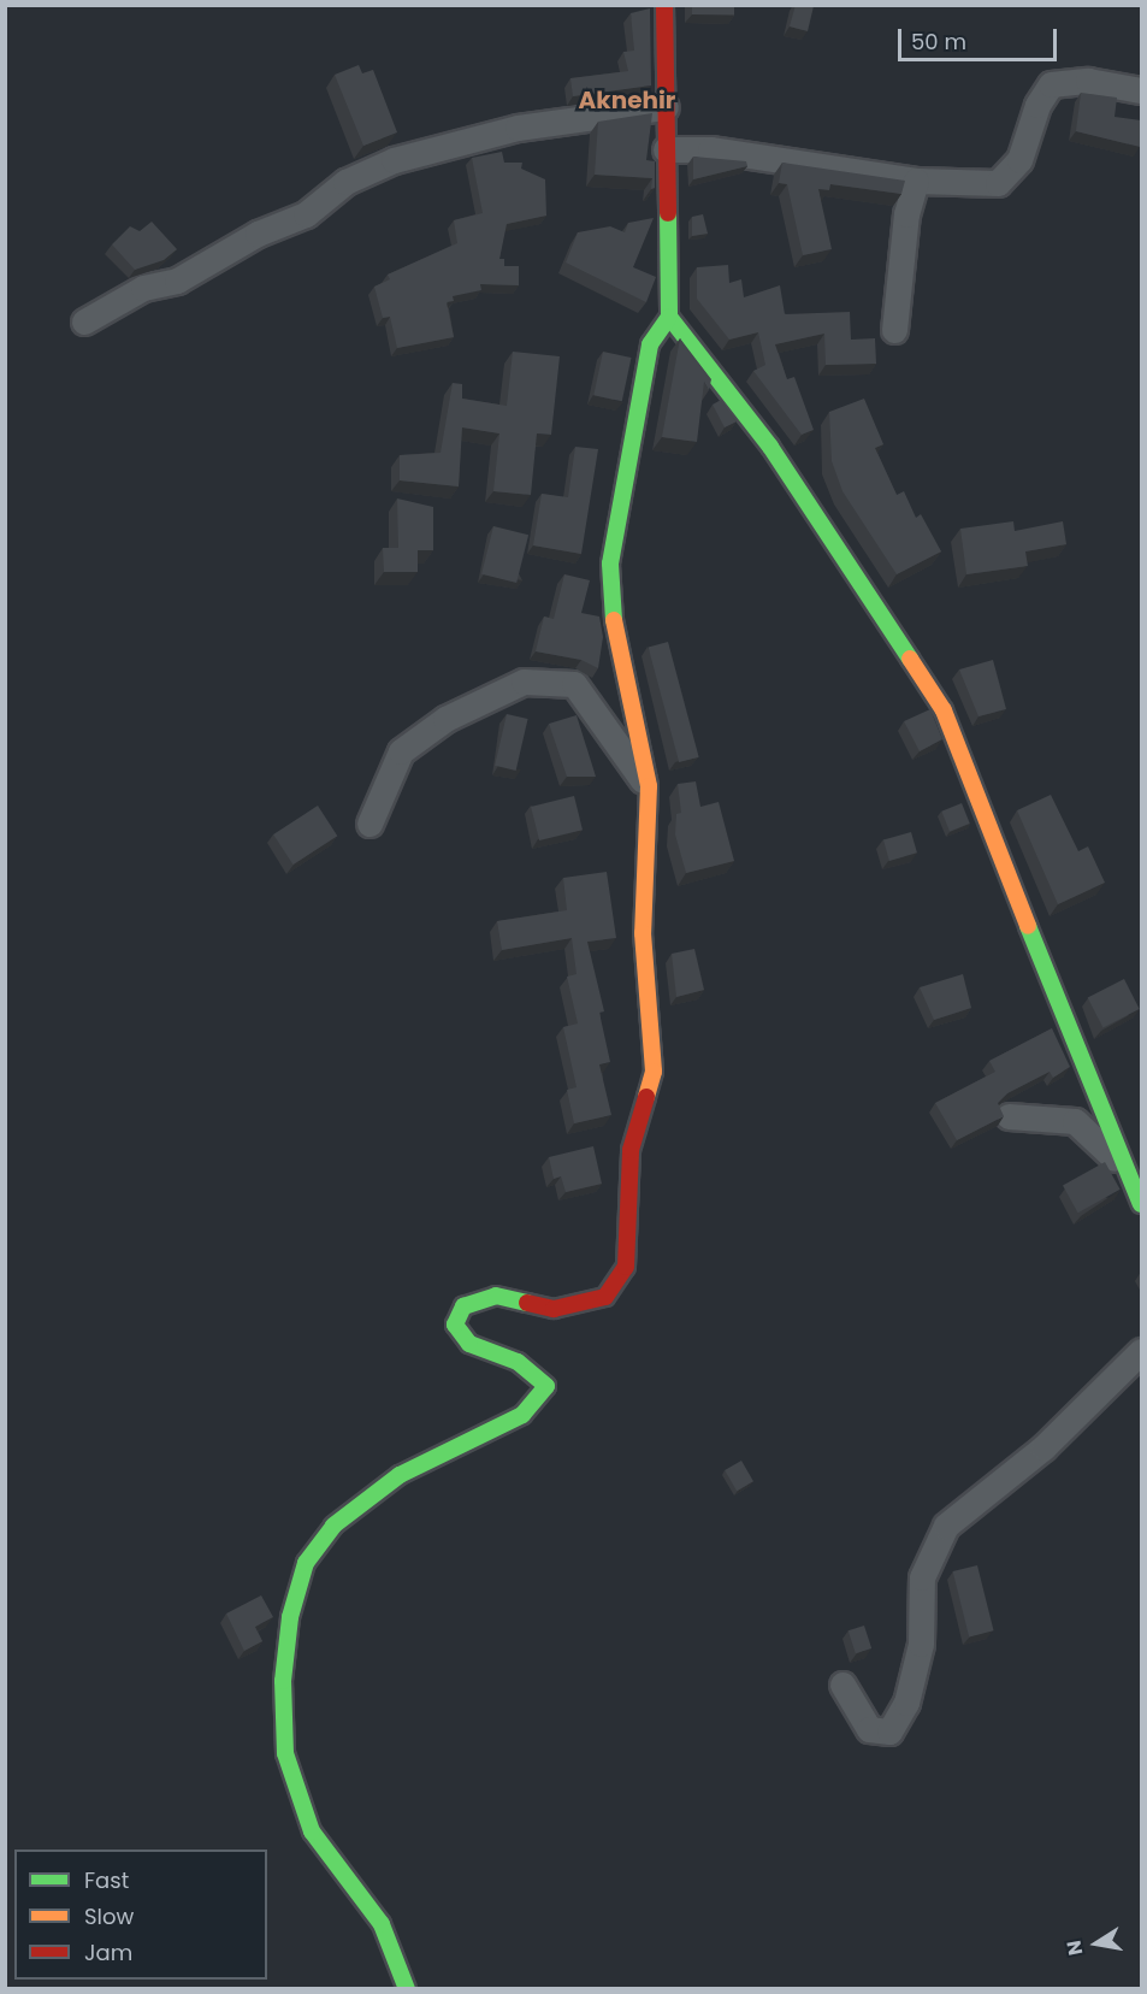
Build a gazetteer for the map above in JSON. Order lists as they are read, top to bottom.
{
  "districts": ["Aknehir"],
  "legend": ["Fast", "Slow", "Jam"],
  "scale_bar": "50 m",
  "north": "left"
}
